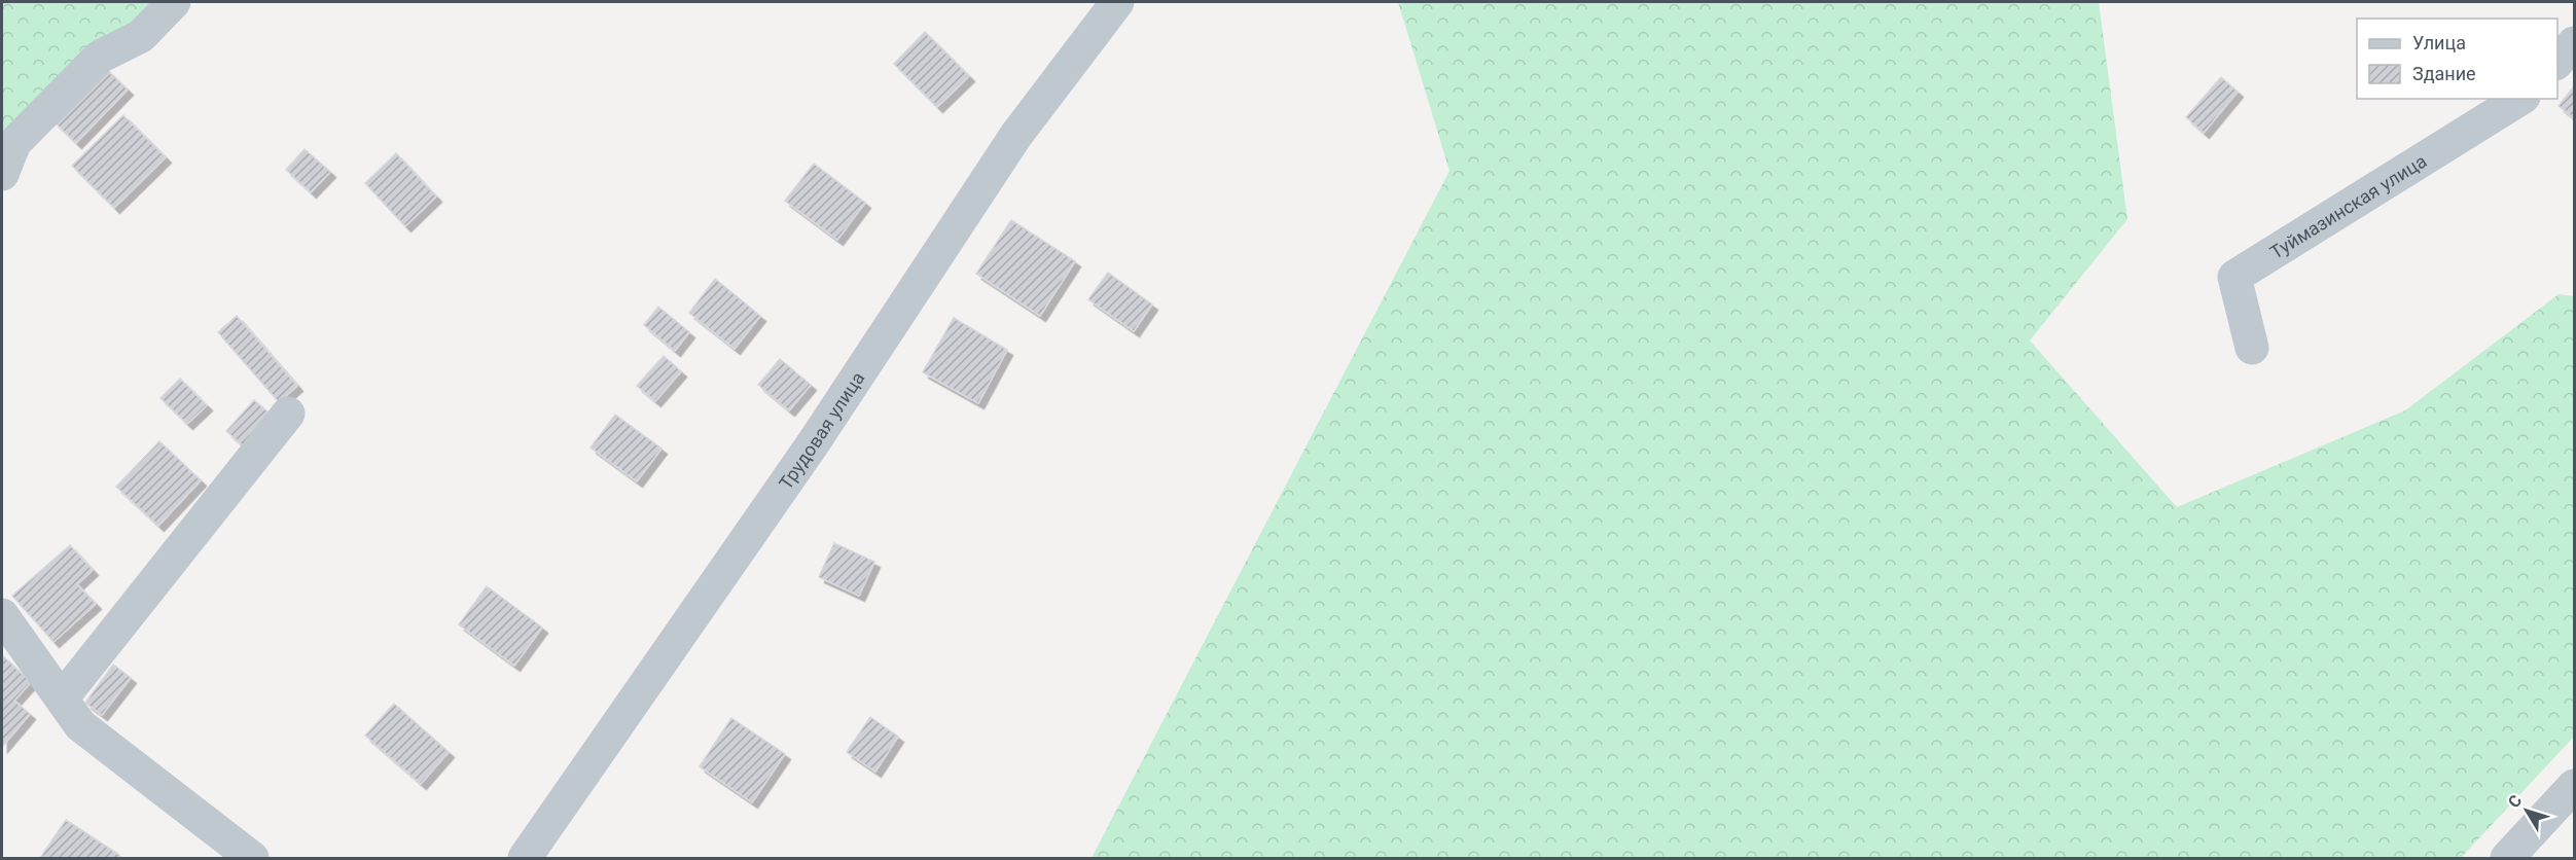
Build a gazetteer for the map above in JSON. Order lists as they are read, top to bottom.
{
  "streets": {
    "street": ["Туймазинская улица", "Трудовая улица"]
  },
  "legend": ["Улица", "Здание"],
  "north": "top left"
}
